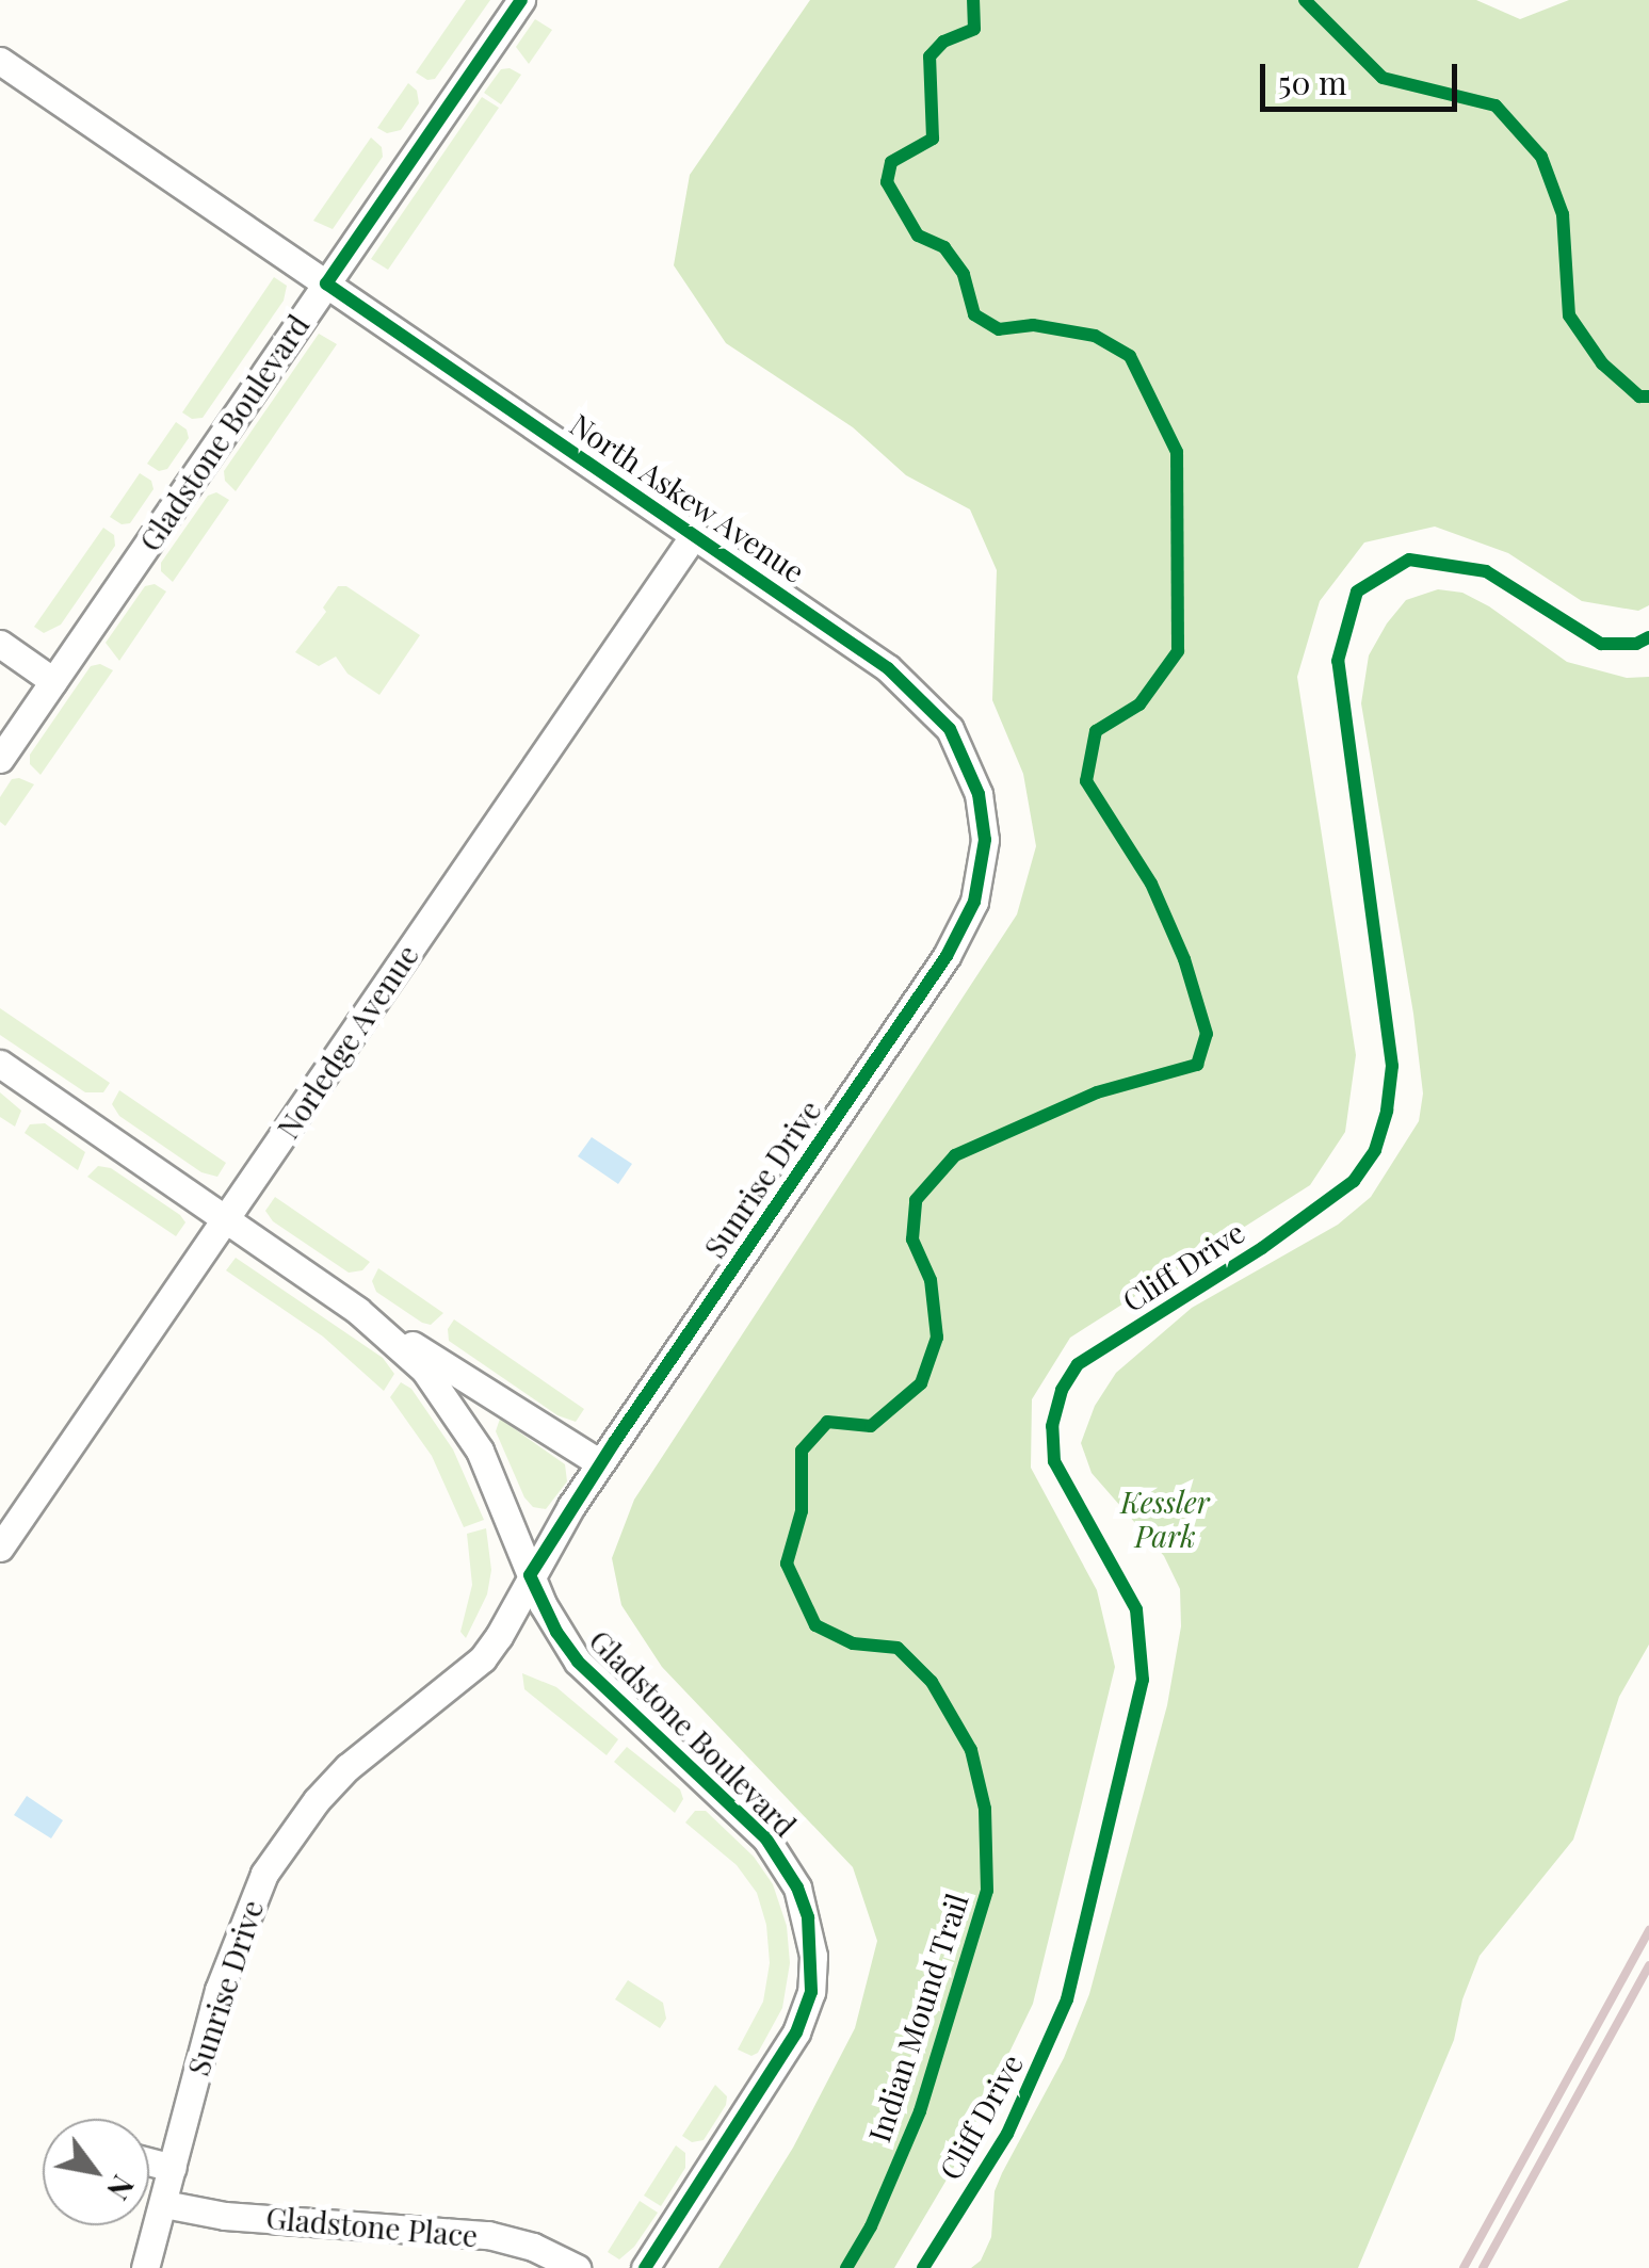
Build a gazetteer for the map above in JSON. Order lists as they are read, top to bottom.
{
  "streets": {
    "street": [
      "Gladstone Boulevard",
      "North Askew Avenue",
      "Norledge Avenue",
      "Sunrise Drive",
      "Gladstone Place"
    ],
    "cycle path": ["Cliff Drive", "Indian Mound Trail"]
  },
  "crossings": [
    ["Gladstone Boulevard", "North Askew Avenue"],
    ["Gladstone Boulevard", "Sunrise Drive"],
    ["North Askew Avenue", "Norledge Avenue"],
    ["North Askew Avenue", "Sunrise Drive"],
    ["Sunrise Drive", "Gladstone Place"]
  ],
  "parks": ["Kessler Park"],
  "scale_bar": "50 m",
  "north": "bottom right"
}
